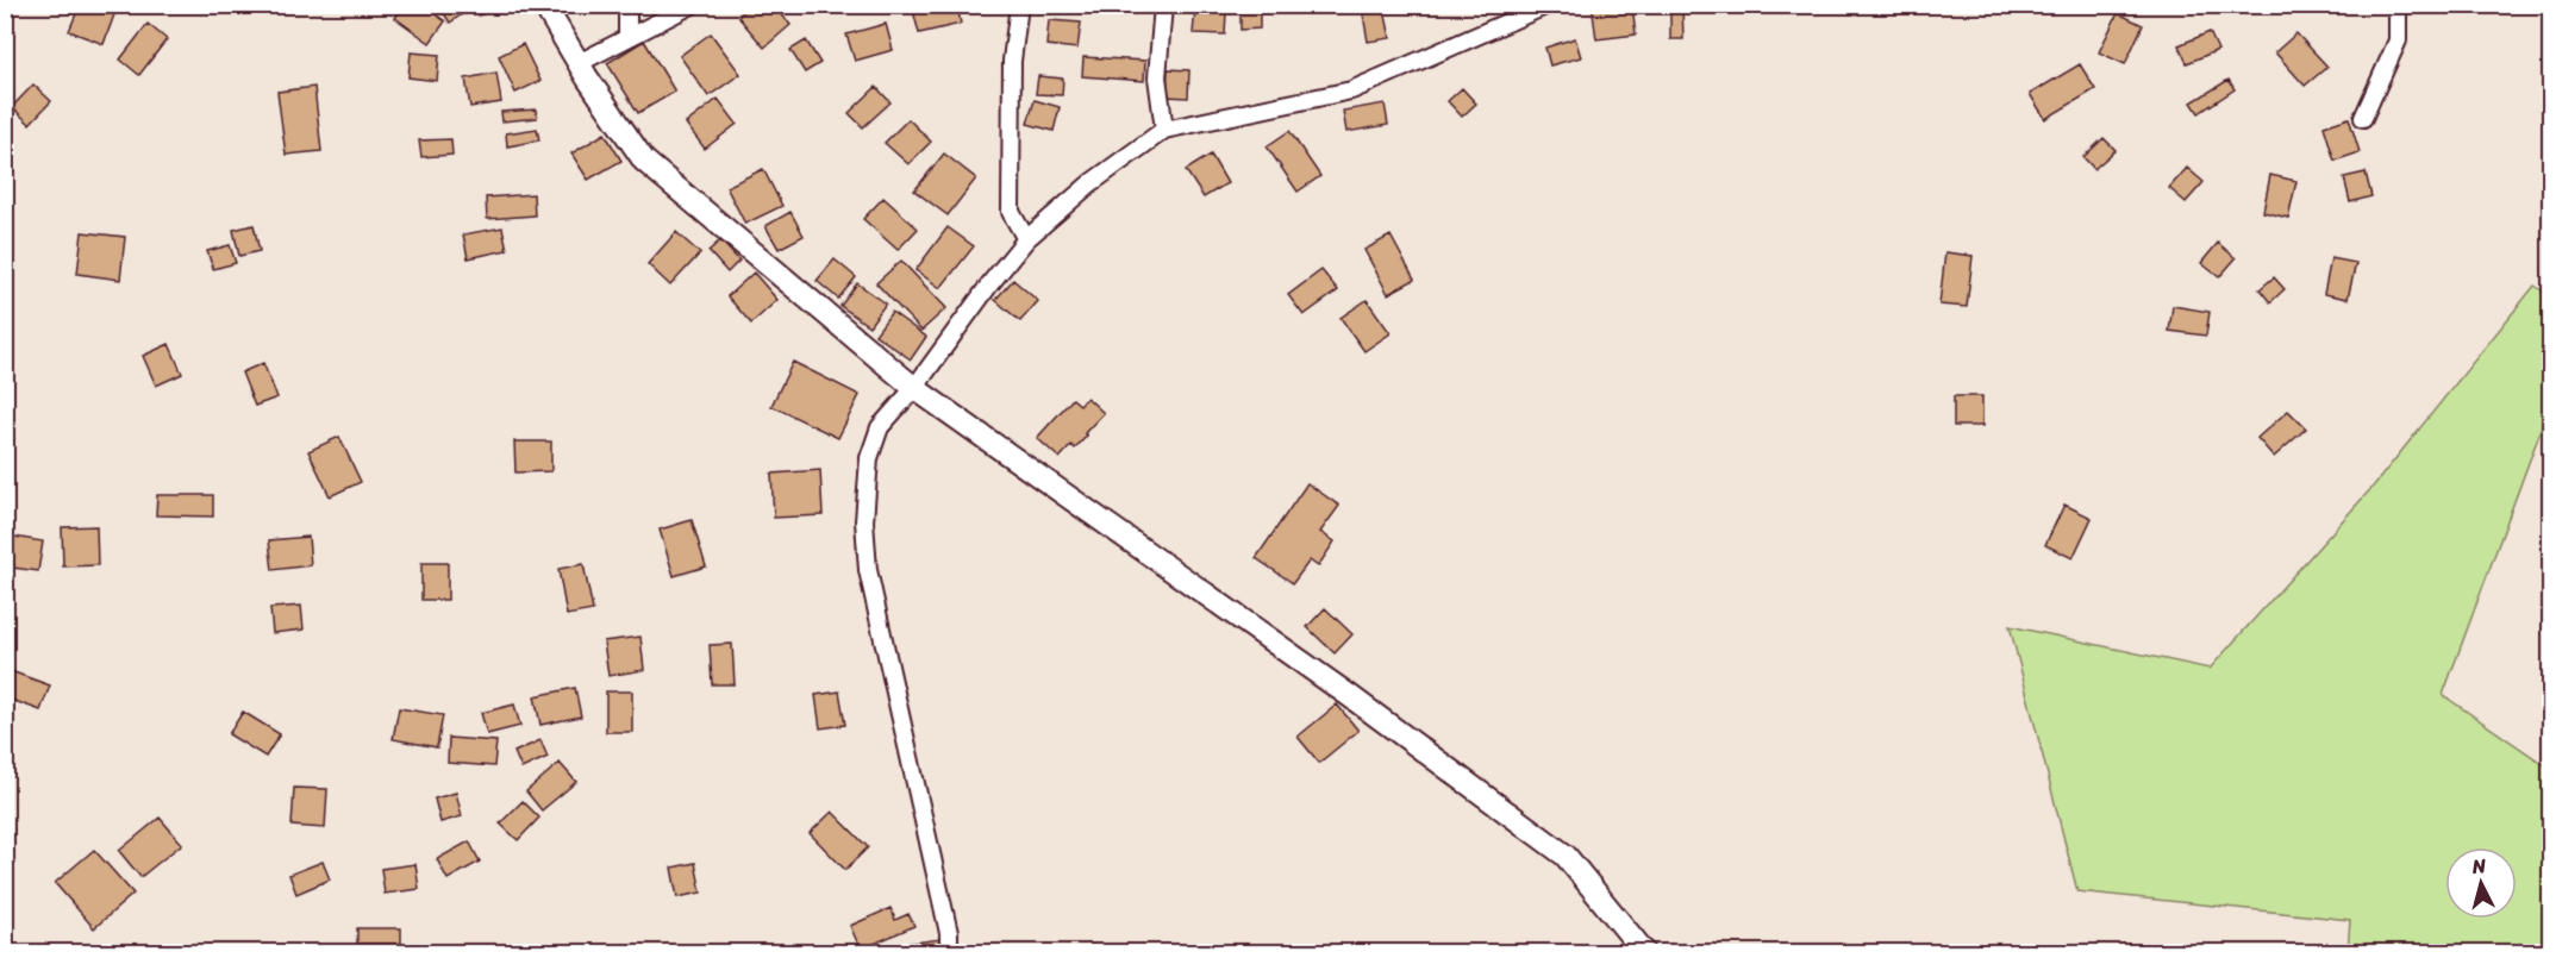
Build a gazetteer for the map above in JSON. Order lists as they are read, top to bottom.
{
  "north": "top"
}
